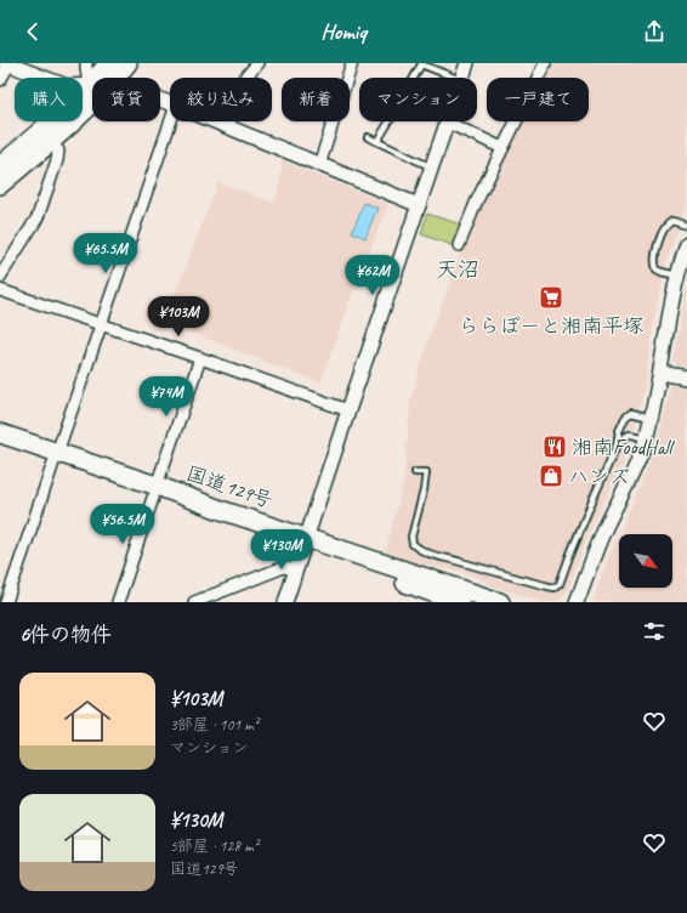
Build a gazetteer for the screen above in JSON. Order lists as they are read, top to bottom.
{
  "streets": {
    "highway": ["国道129号"]
  },
  "districts": ["天沼"],
  "places": {
    "supermarket": ["ららぽーと湘南平塚"],
    "restaurant": ["湘南FoodHall"],
    "shop": ["ハンズ"]
  },
  "north": "bottom right",
  "page": {
    "header": "Homiq",
    "chip": [
      "購入",
      "賃貸",
      "絞り込み",
      "新着",
      "マンション",
      "一戸建て"
    ],
    "price": [
      "¥65.5M",
      "¥62M",
      "¥103M",
      "¥74M",
      "¥56.5M",
      "¥130M"
    ],
    "heading": "6件の物件",
    "list": [
      {
        "name": "¥103M",
        "note": "3部屋 · 101 m² · マンション"
      },
      {
        "name": "¥130M",
        "note": "5部屋 · 128 m² · 国道129号"
      }
    ]
  }
}
